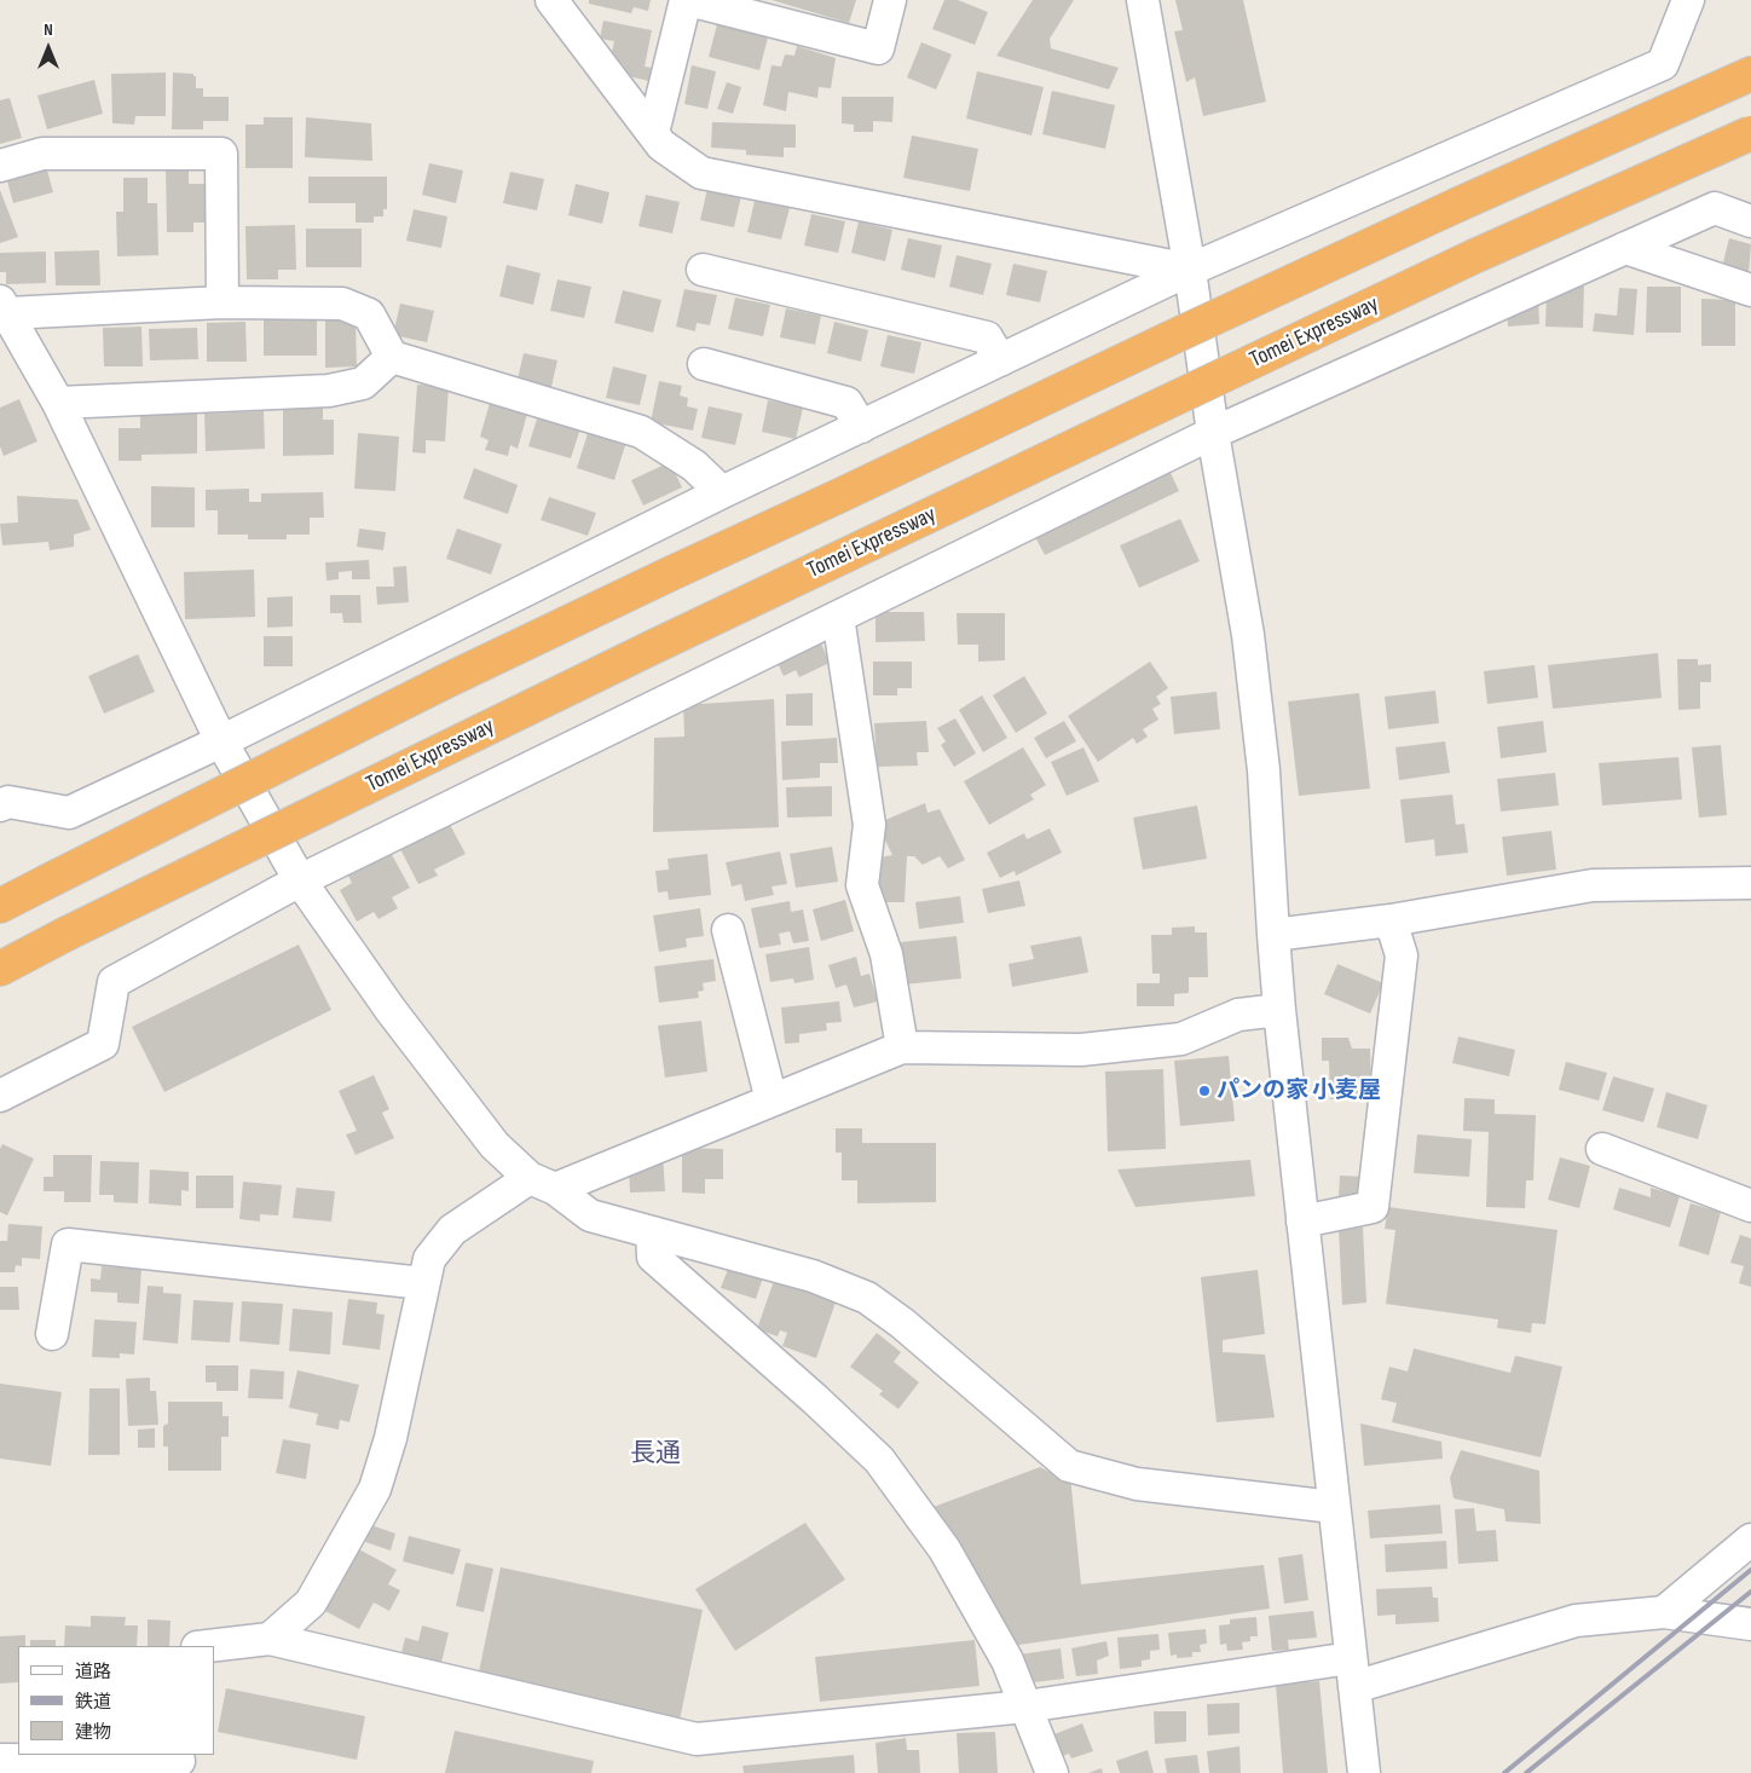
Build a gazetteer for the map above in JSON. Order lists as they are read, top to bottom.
{
  "streets": {
    "highway": ["Tomei Expressway"]
  },
  "districts": ["長通"],
  "places": ["パンの家 小麦屋"],
  "legend": ["道路", "鉄道", "建物"],
  "north": "top"
}
